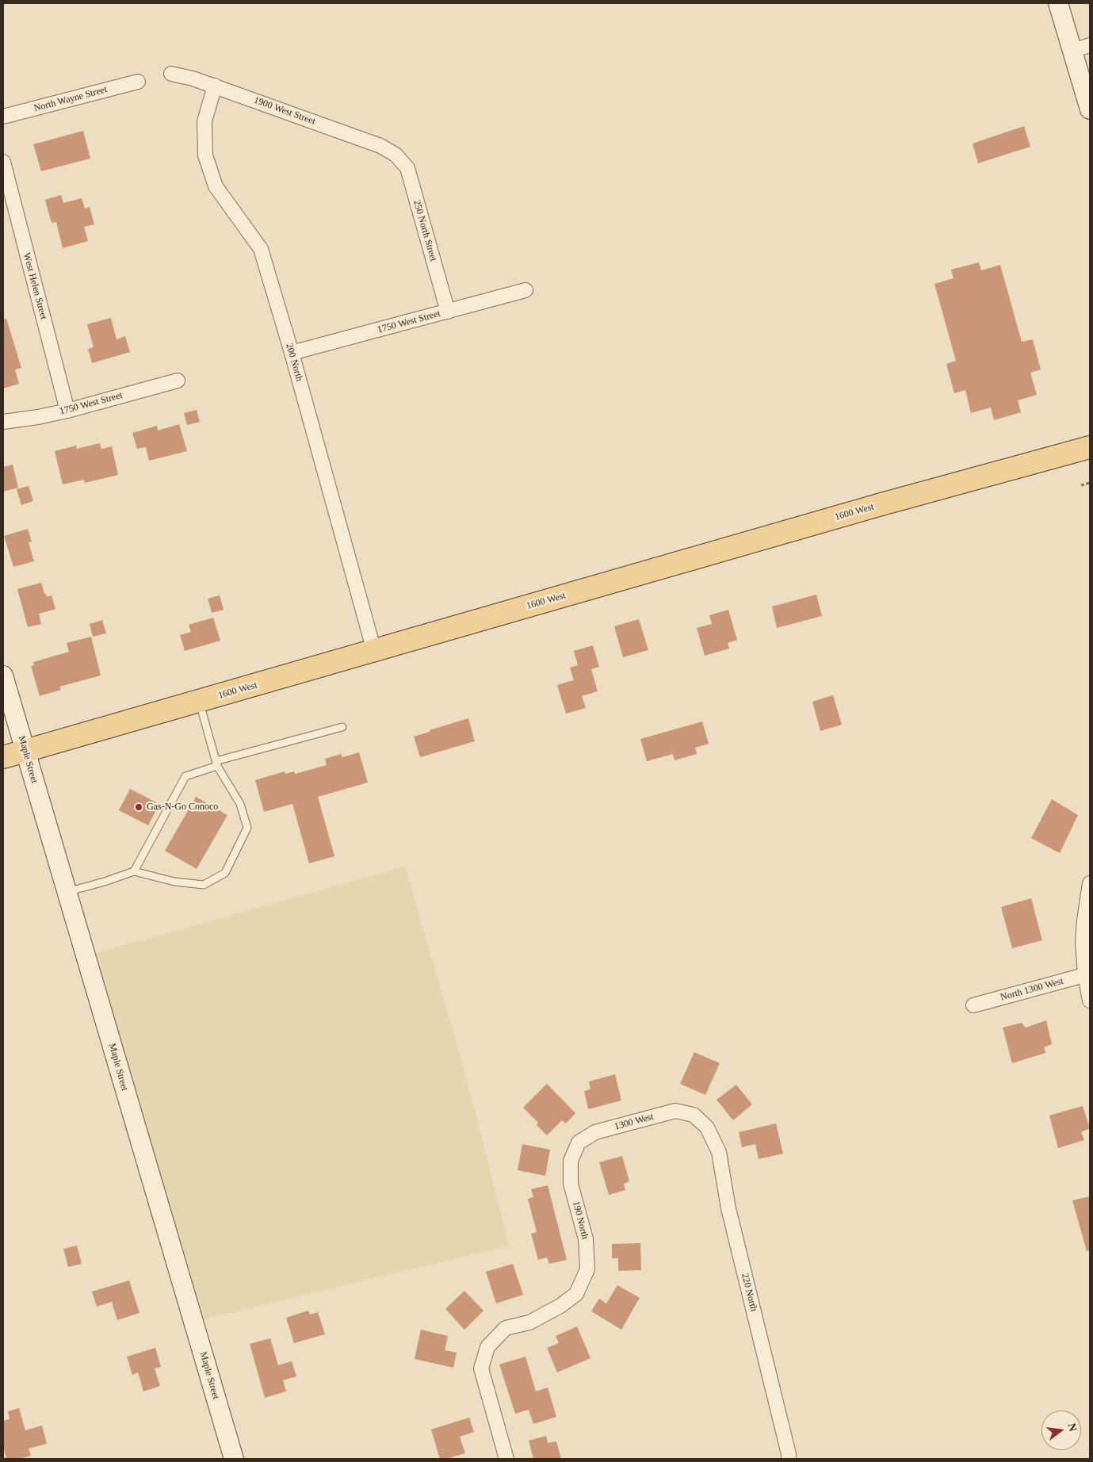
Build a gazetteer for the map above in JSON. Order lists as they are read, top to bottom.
{
  "streets": {
    "main road": ["1600 West", "Maple Street"],
    "street": [
      "North Wayne Street",
      "1900 West Street",
      "250 North Street",
      "West Helen Street",
      "1750 West Street",
      "200 North",
      "North 1300 West",
      "1300 West",
      "190 North",
      "220 North"
    ]
  },
  "crossings": [
    ["1900 West Street", "250 North Street"],
    ["1900 West Street", "200 North"],
    ["250 North Street", "1750 West Street"],
    ["West Helen Street", "1750 West Street"],
    ["1750 West Street", "200 North"],
    ["200 North", "1600 West"],
    ["1600 West", "Maple Street"],
    ["1300 West", "190 North"],
    ["1300 West", "220 North"]
  ],
  "places": ["Gas-N-Go Conoco"],
  "north": "right"
}
